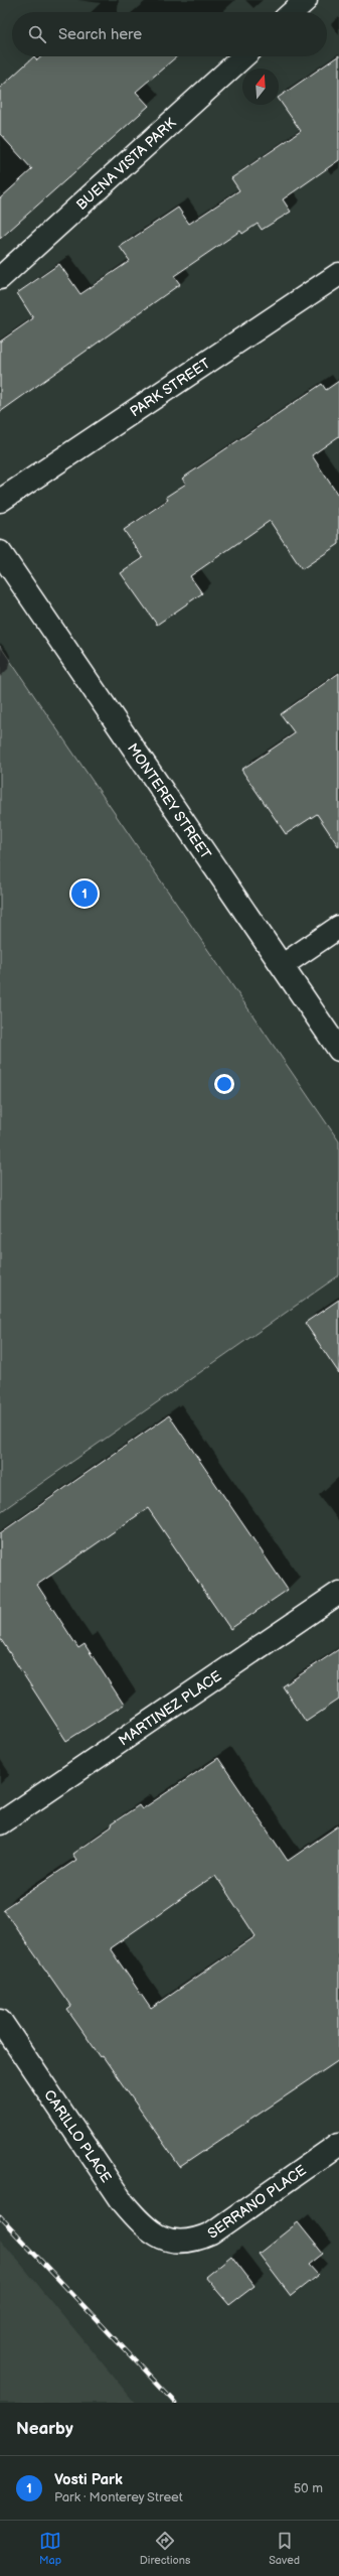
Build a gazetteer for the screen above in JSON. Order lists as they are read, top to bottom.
{
  "streets": {
    "street": [
      "BUENA VISTA PARK",
      "PARK STREET",
      "MONTEREY STREET",
      "MARTINEZ PLACE",
      "CARILLO PLACE",
      "SERRANO PLACE"
    ]
  },
  "crossings": [
    ["CARILLO PLACE", "SERRANO PLACE"]
  ],
  "north": "top",
  "page": {
    "search": "Search here",
    "pins": "1",
    "heading": "Nearby",
    "list": [
      {
        "mark": "1",
        "name": "Vosti Park",
        "note": "Park · Monterey Street",
        "value": "50 m"
      }
    ],
    "nav": ["Map", "Directions", "Saved"]
  }
}
